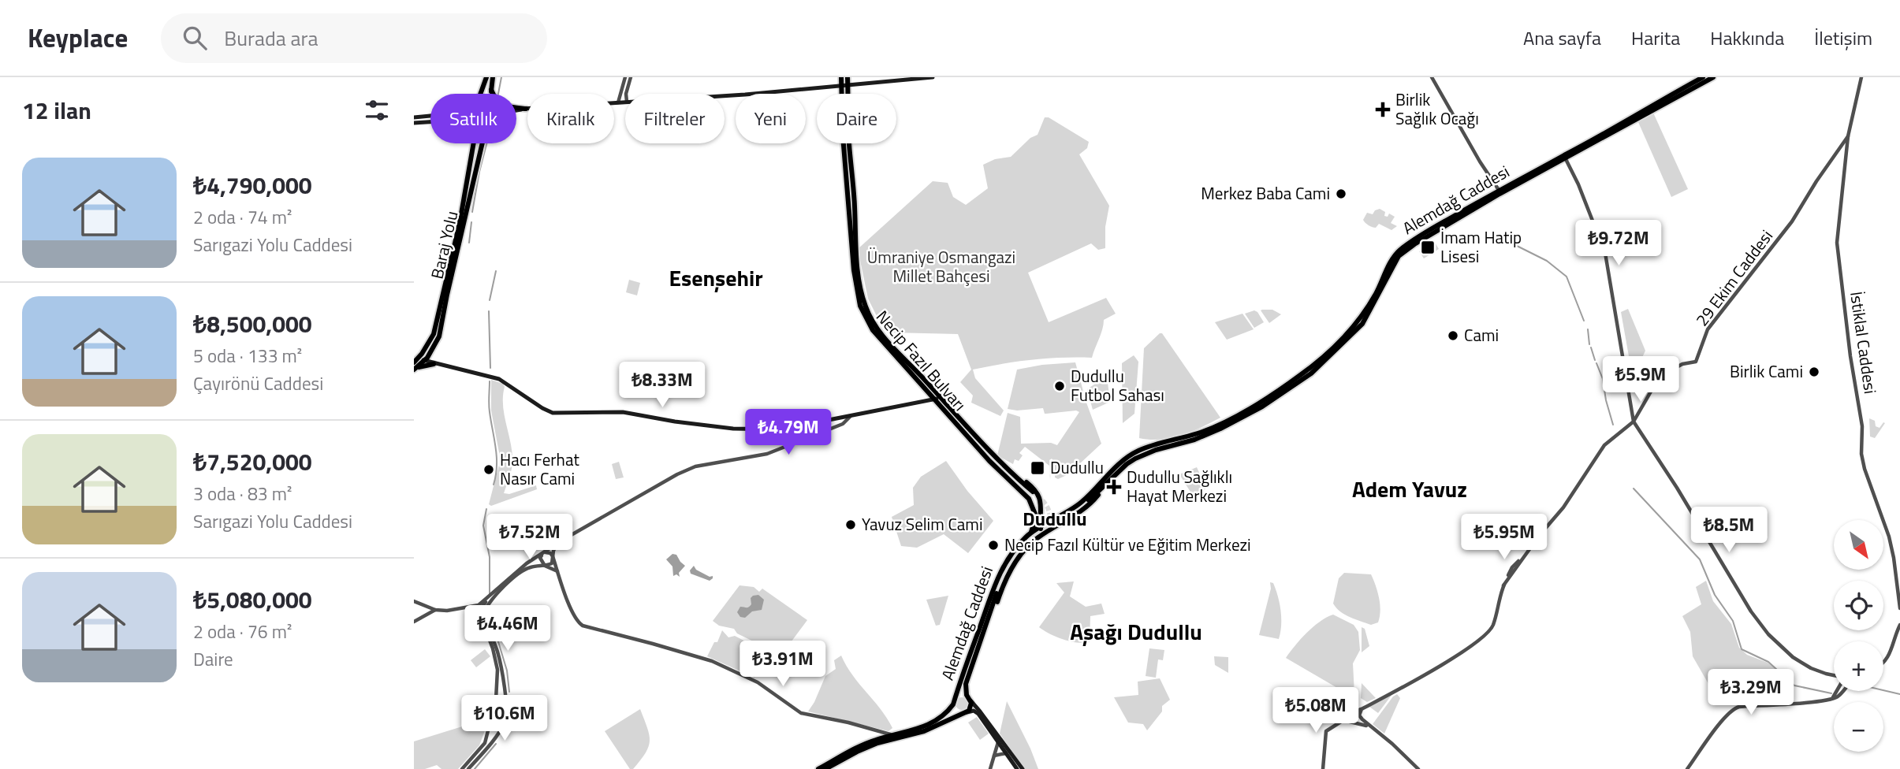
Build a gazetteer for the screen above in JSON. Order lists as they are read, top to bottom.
{
  "streets": {
    "main road": ["Alemdağ Caddesi", "Baraj Yolu", "Necip Fazıl Bulvarı"],
    "street": ["29 Ekim Caddesi", "İstiklal Caddesi"]
  },
  "crossings": [
    ["29 Ekim Caddesi", "İstiklal Caddesi"]
  ],
  "districts": [
    "Esenşehir",
    "Adem Yavuz",
    "Dudullu",
    "Aşağı Dudullu"
  ],
  "parks": ["Ümraniye Osmangazi Millet Bahçesi"],
  "places": {
    "health": ["Birlik Sağlık Ocağı", "Dudullu Sağlıklı Hayat Merkezi"],
    "other": [
      "Merkez Baba Cami",
      "Cami",
      "Birlik Cami",
      "Dudullu Futbol Sahası",
      "Hacı Ferhat Nasır Cami",
      "Yavuz Selim Cami",
      "Necip Fazıl Kültür ve Eğitim Merkezi"
    ],
    "transit": ["İmam Hatip Lisesi", "Dudullu"]
  },
  "north": "bottom right",
  "page": {
    "header": "Keyplace",
    "search": "Burada ara",
    "nav": [
      "Ana sayfa",
      "Harita",
      "Hakkında",
      "İletişim"
    ],
    "heading": "12 ilan",
    "chip": [
      "Satılık",
      "Kiralık",
      "Filtreler",
      "Yeni",
      "Daire"
    ],
    "list": [
      {
        "name": "₺4,790,000",
        "note": "2 oda · 74 m² · Sarıgazi Yolu Caddesi"
      },
      {
        "name": "₺8,500,000",
        "note": "5 oda · 133 m² · Çayırönü Caddesi"
      },
      {
        "name": "₺7,520,000",
        "note": "3 oda · 83 m² · Sarıgazi Yolu Caddesi"
      },
      {
        "name": "₺5,080,000",
        "note": "2 oda · 76 m² · Daire"
      }
    ],
    "price": [
      "₺9.72M",
      "₺5.9M",
      "₺8.33M",
      "₺4.79M",
      "₺8.5M",
      "₺7.52M",
      "₺5.95M",
      "₺4.46M",
      "₺3.91M",
      "₺3.29M",
      "₺5.08M",
      "₺10.6M"
    ],
    "map_buttons": ["+", "−"]
  }
}
